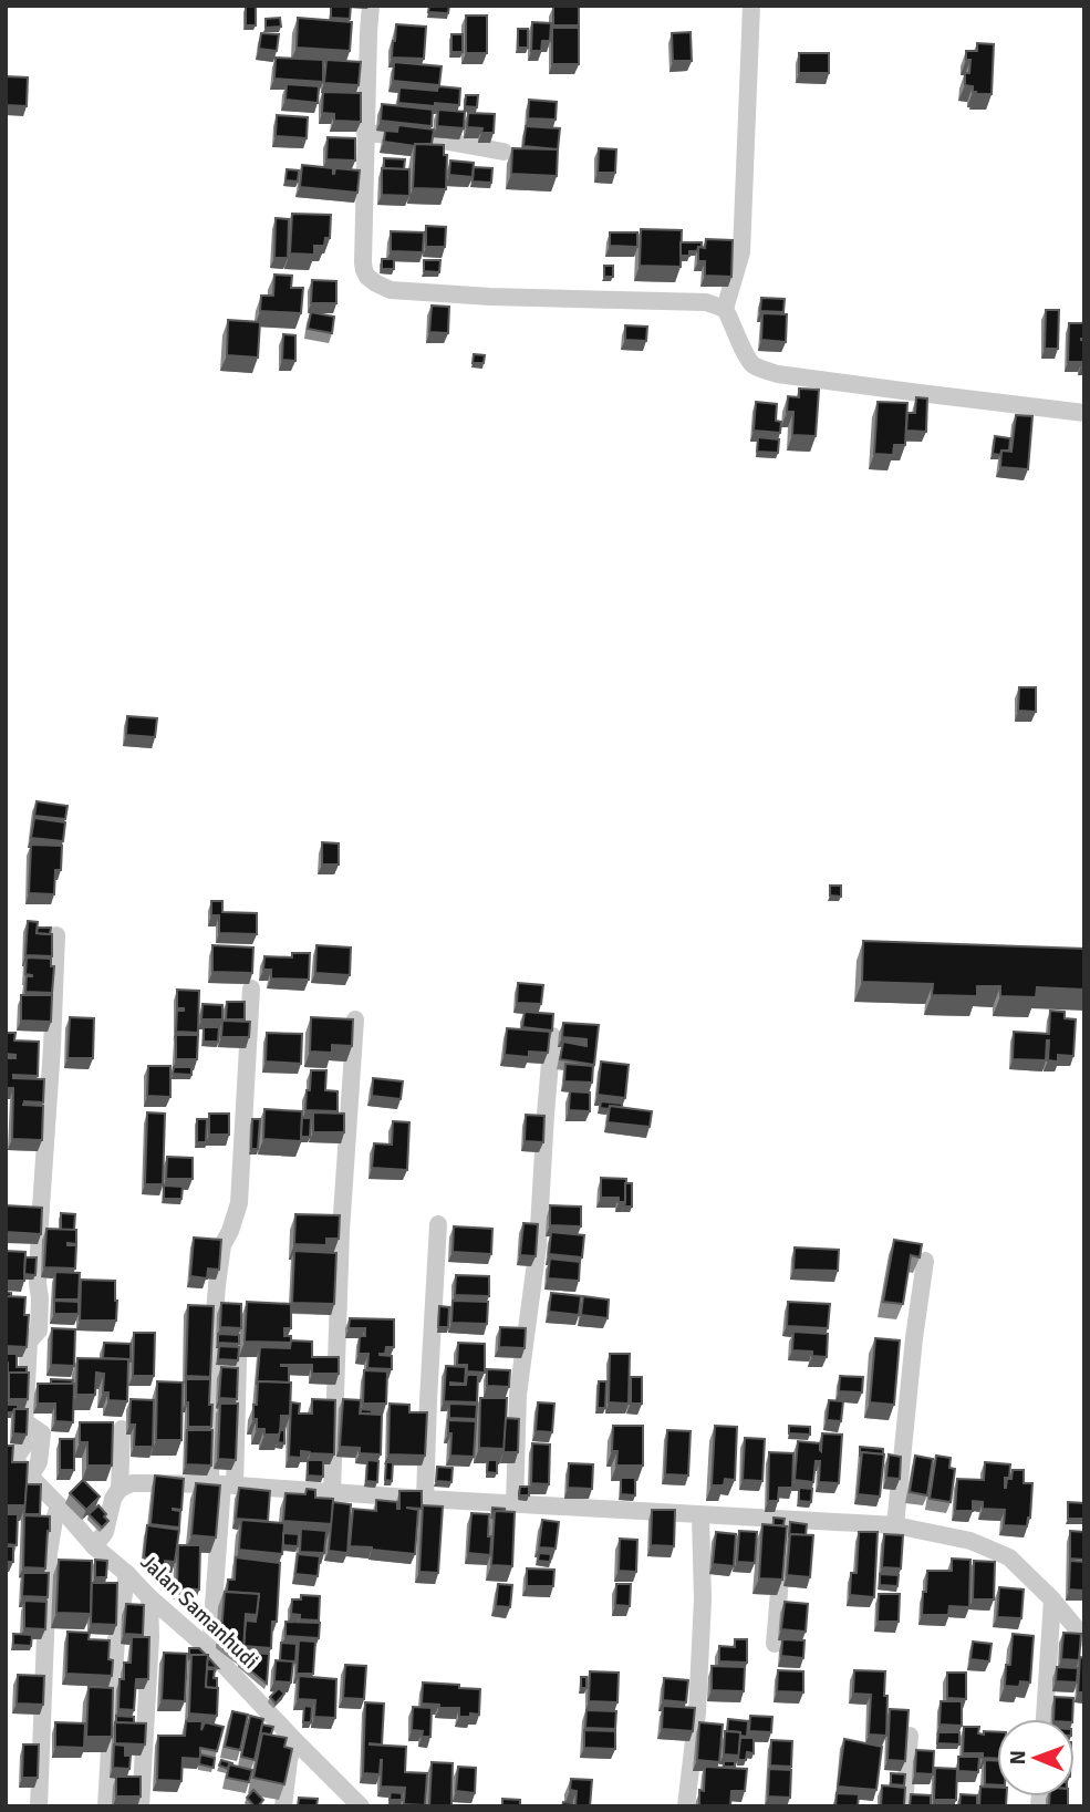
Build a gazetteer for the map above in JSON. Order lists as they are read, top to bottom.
{
  "streets": {
    "street": ["Jalan Samanhudi"]
  },
  "north": "left"
}
